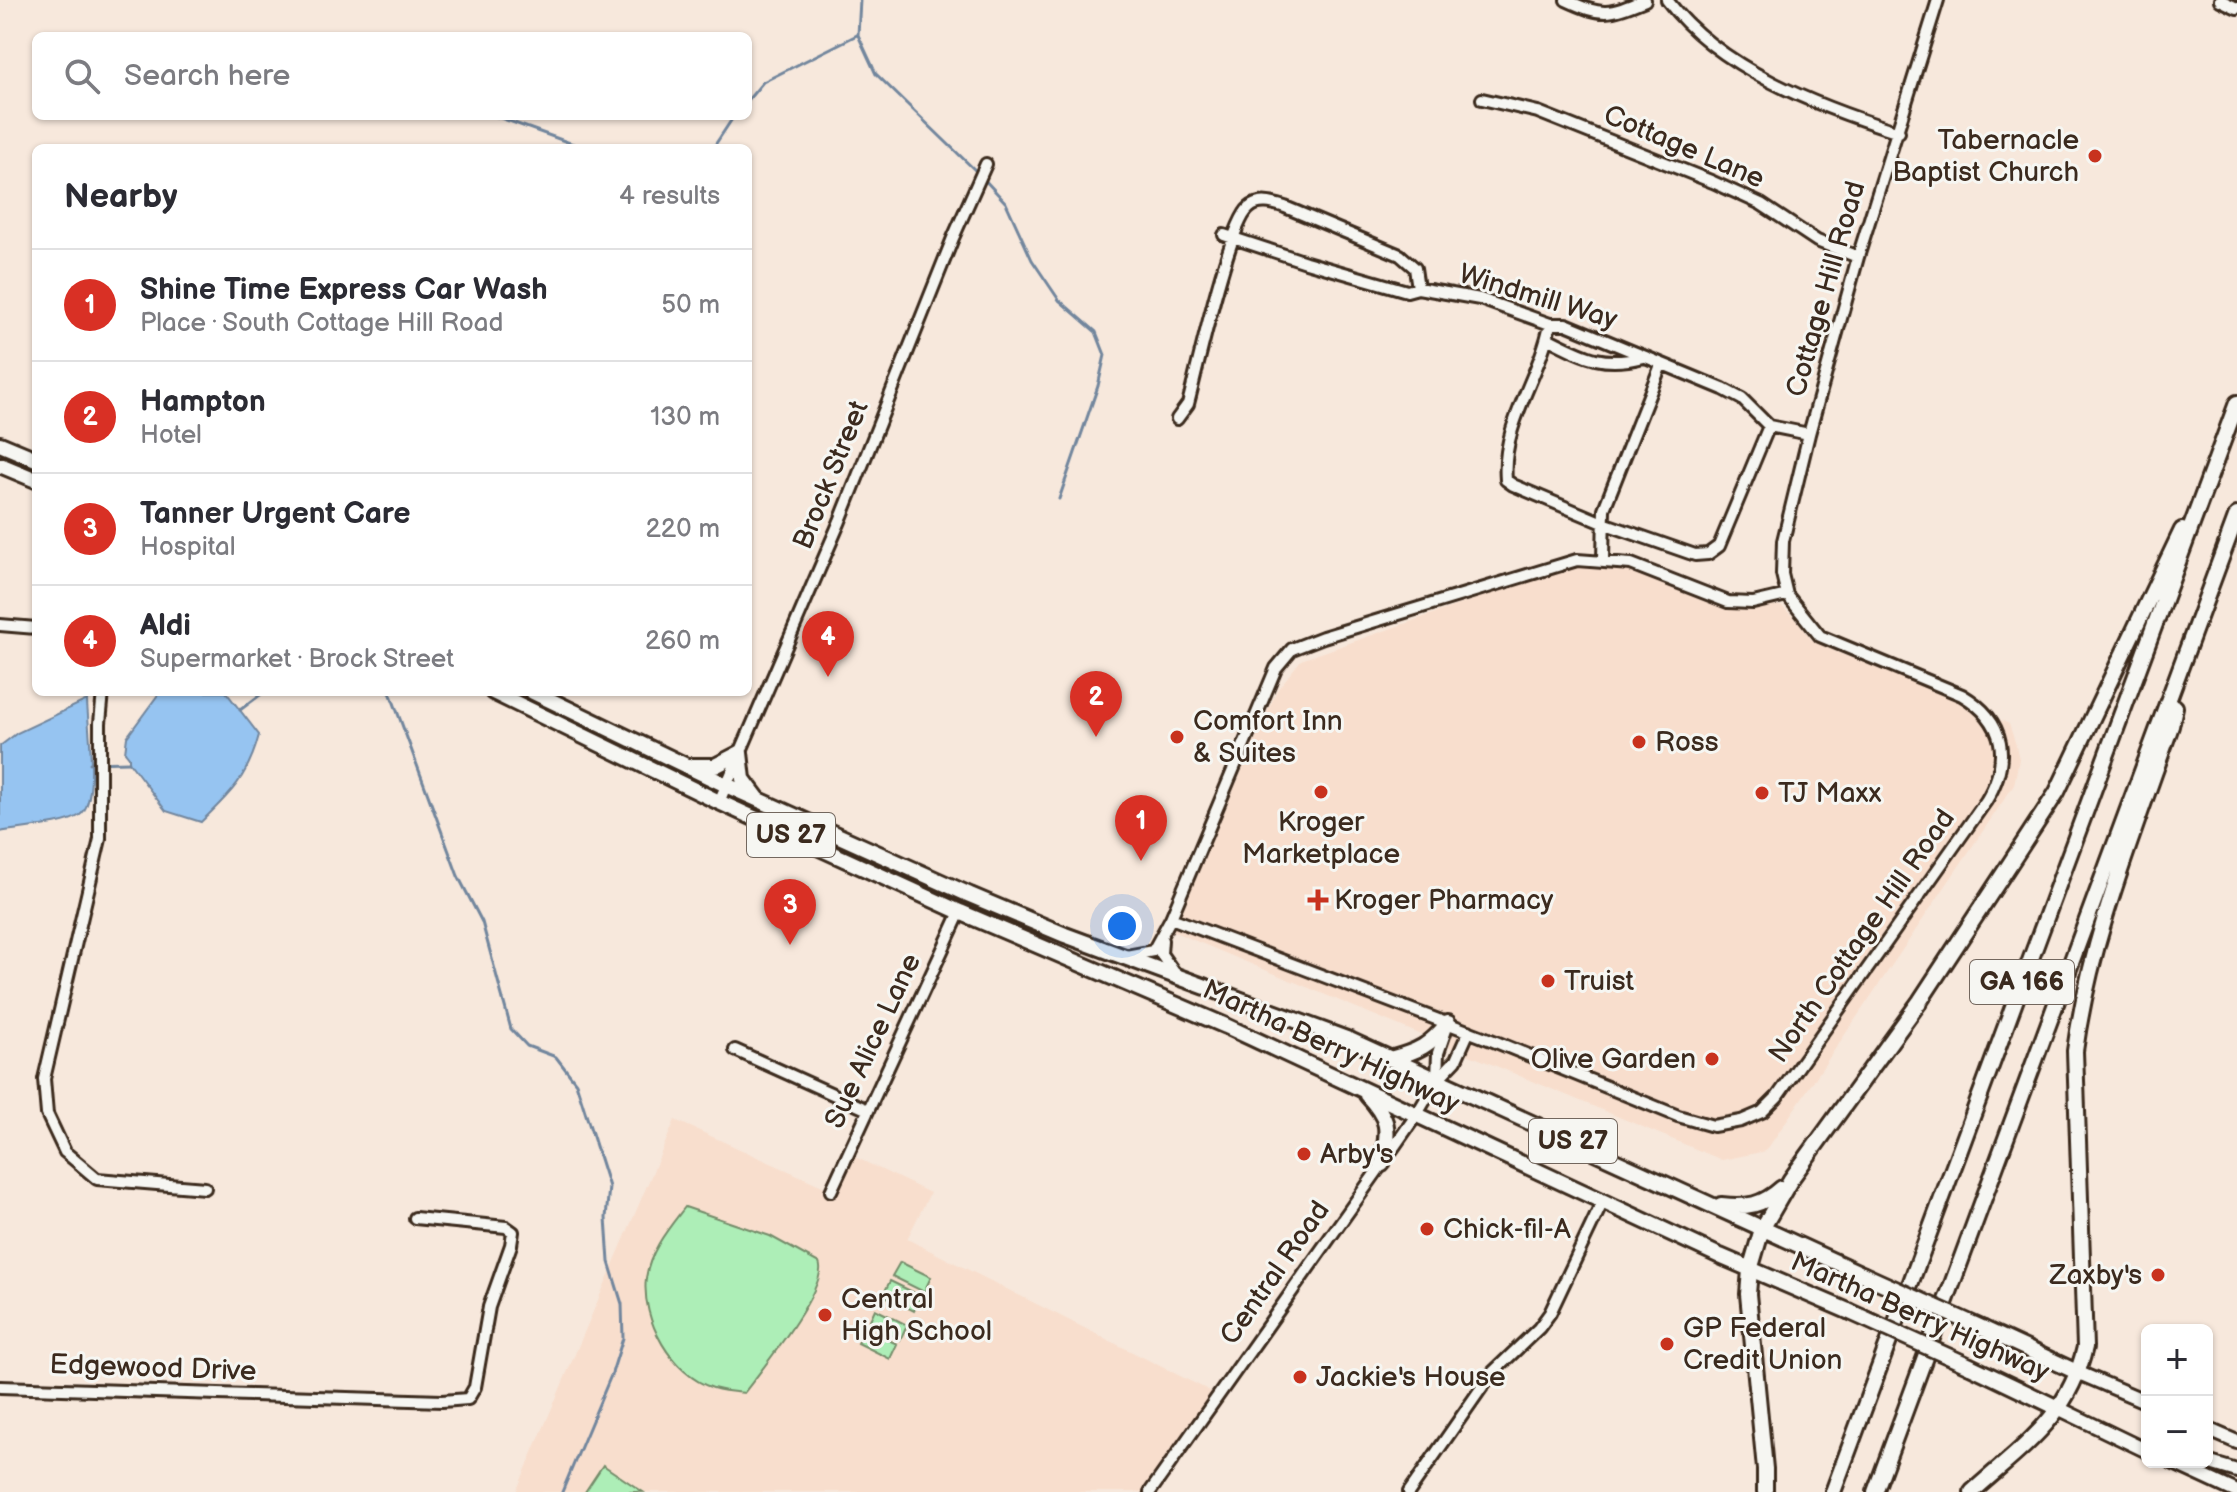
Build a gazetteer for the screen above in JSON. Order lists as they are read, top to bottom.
{
  "streets": {
    "highway": ["US 27", "GA 166", "Martha Berry Highway"],
    "street": [
      "Cottage Lane",
      "Cottage Hill Road",
      "Windmill Way",
      "Brock Street",
      "North Cottage Hill Road",
      "Sue Alice Lane",
      "Central Road",
      "Edgewood Drive"
    ]
  },
  "crossings": [
    ["Cottage Lane", "Cottage Hill Road"],
    ["Cottage Hill Road", "North Cottage Hill Road"],
    ["Brock Street", "Martha Berry Highway"],
    ["North Cottage Hill Road", "Central Road"],
    ["Sue Alice Lane", "Martha Berry Highway"],
    ["Martha Berry Highway", "Central Road"]
  ],
  "places": {
    "other": [
      "Tabernacle Baptist Church",
      "Comfort Inn & Suites",
      "Ross",
      "Kroger Marketplace",
      "TJ Maxx",
      "Truist",
      "Olive Garden",
      "Arby's",
      "Chick-fil-A",
      "Zaxby's",
      "Central High School",
      "GP Federal Credit Union",
      "Jackie's House"
    ],
    "health": ["Kroger Pharmacy"]
  },
  "page": {
    "search": "Search here",
    "heading": ["Nearby", "4 results"],
    "list": [
      {
        "mark": "1",
        "name": "Shine Time Express Car Wash",
        "note": "Place · South Cottage Hill Road",
        "value": "50 m"
      },
      {
        "mark": "2",
        "name": "Hampton",
        "note": "Hotel",
        "value": "130 m"
      },
      {
        "mark": "3",
        "name": "Tanner Urgent Care",
        "note": "Hospital",
        "value": "220 m"
      },
      {
        "mark": "4",
        "name": "Aldi",
        "note": "Supermarket · Brock Street",
        "value": "260 m"
      }
    ],
    "pins": [
      "4",
      "2",
      "1",
      "3"
    ],
    "map_buttons": ["+", "−"]
  }
}
